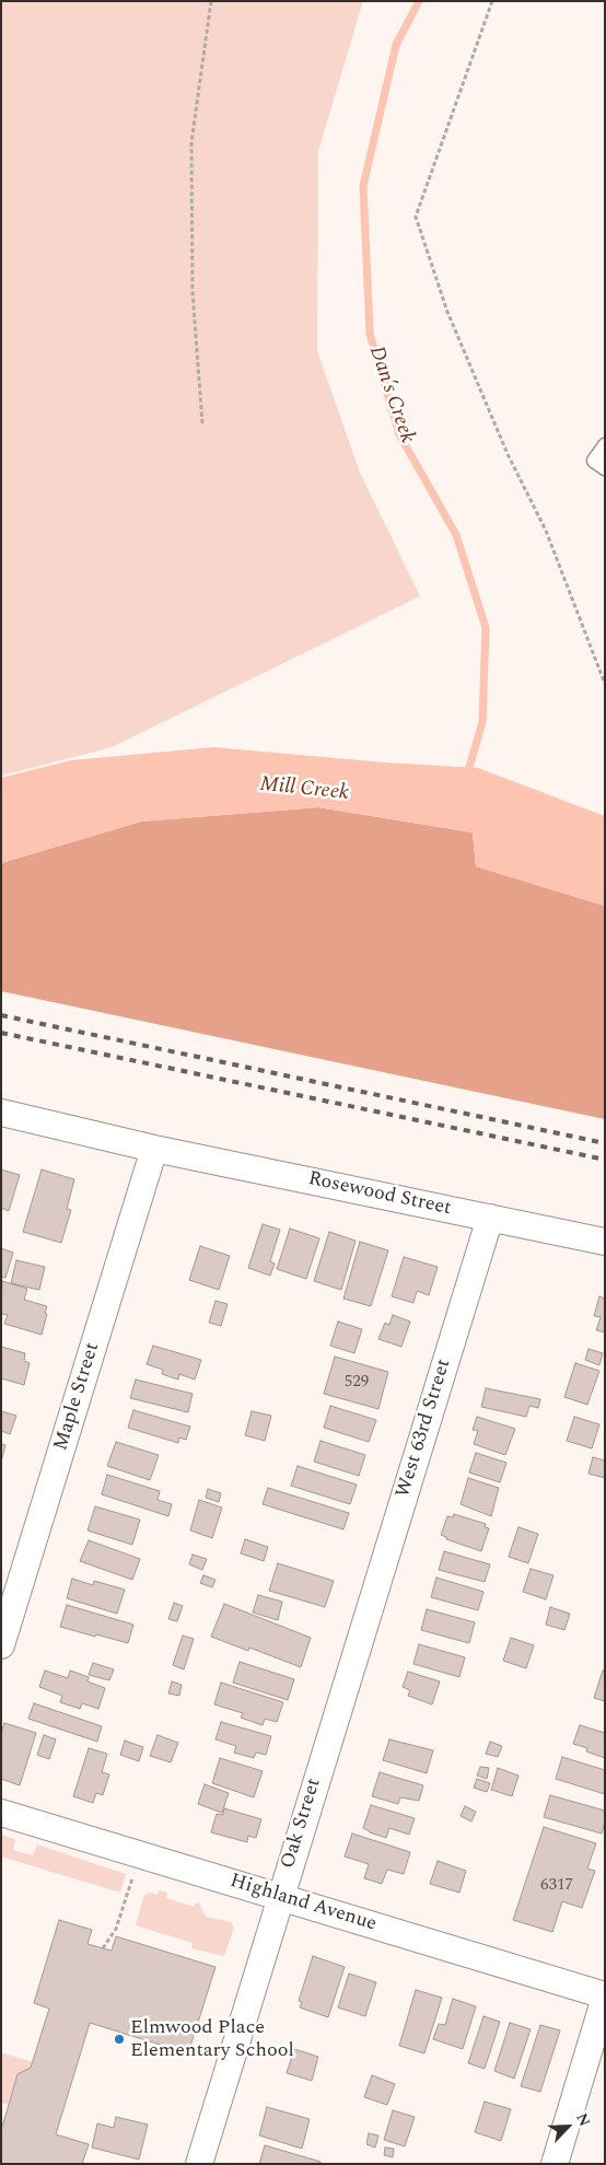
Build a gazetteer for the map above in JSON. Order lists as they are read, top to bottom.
{
  "streets": {
    "street": [
      "Rosewood Street",
      "Maple Street",
      "West 63rd Street",
      "Oak Street",
      "Highland Avenue"
    ]
  },
  "crossings": [
    ["Rosewood Street", "Maple Street"],
    ["Rosewood Street", "West 63rd Street"],
    ["West 63rd Street", "Oak Street"],
    ["Oak Street", "Highland Avenue"]
  ],
  "water": ["Dan’s Creek", "Mill Creek"],
  "places": ["Elmwood Place Elementary School"],
  "house_numbers": ["529", "6317"],
  "north": "top right"
}
